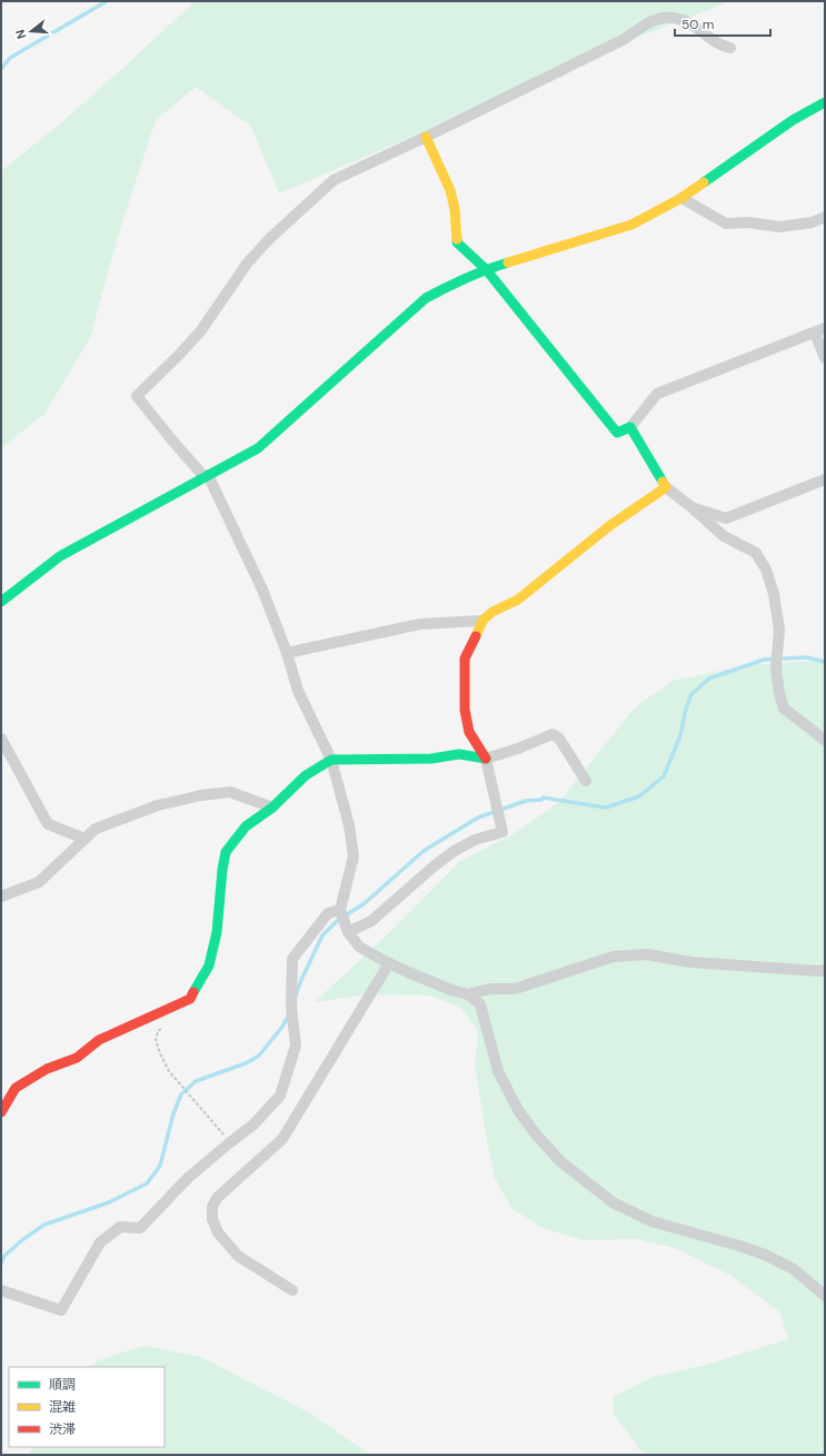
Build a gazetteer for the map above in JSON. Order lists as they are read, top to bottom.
{
  "legend": ["順調", "混雑", "渋滞"],
  "scale_bar": "50 m",
  "north": "left"
}
